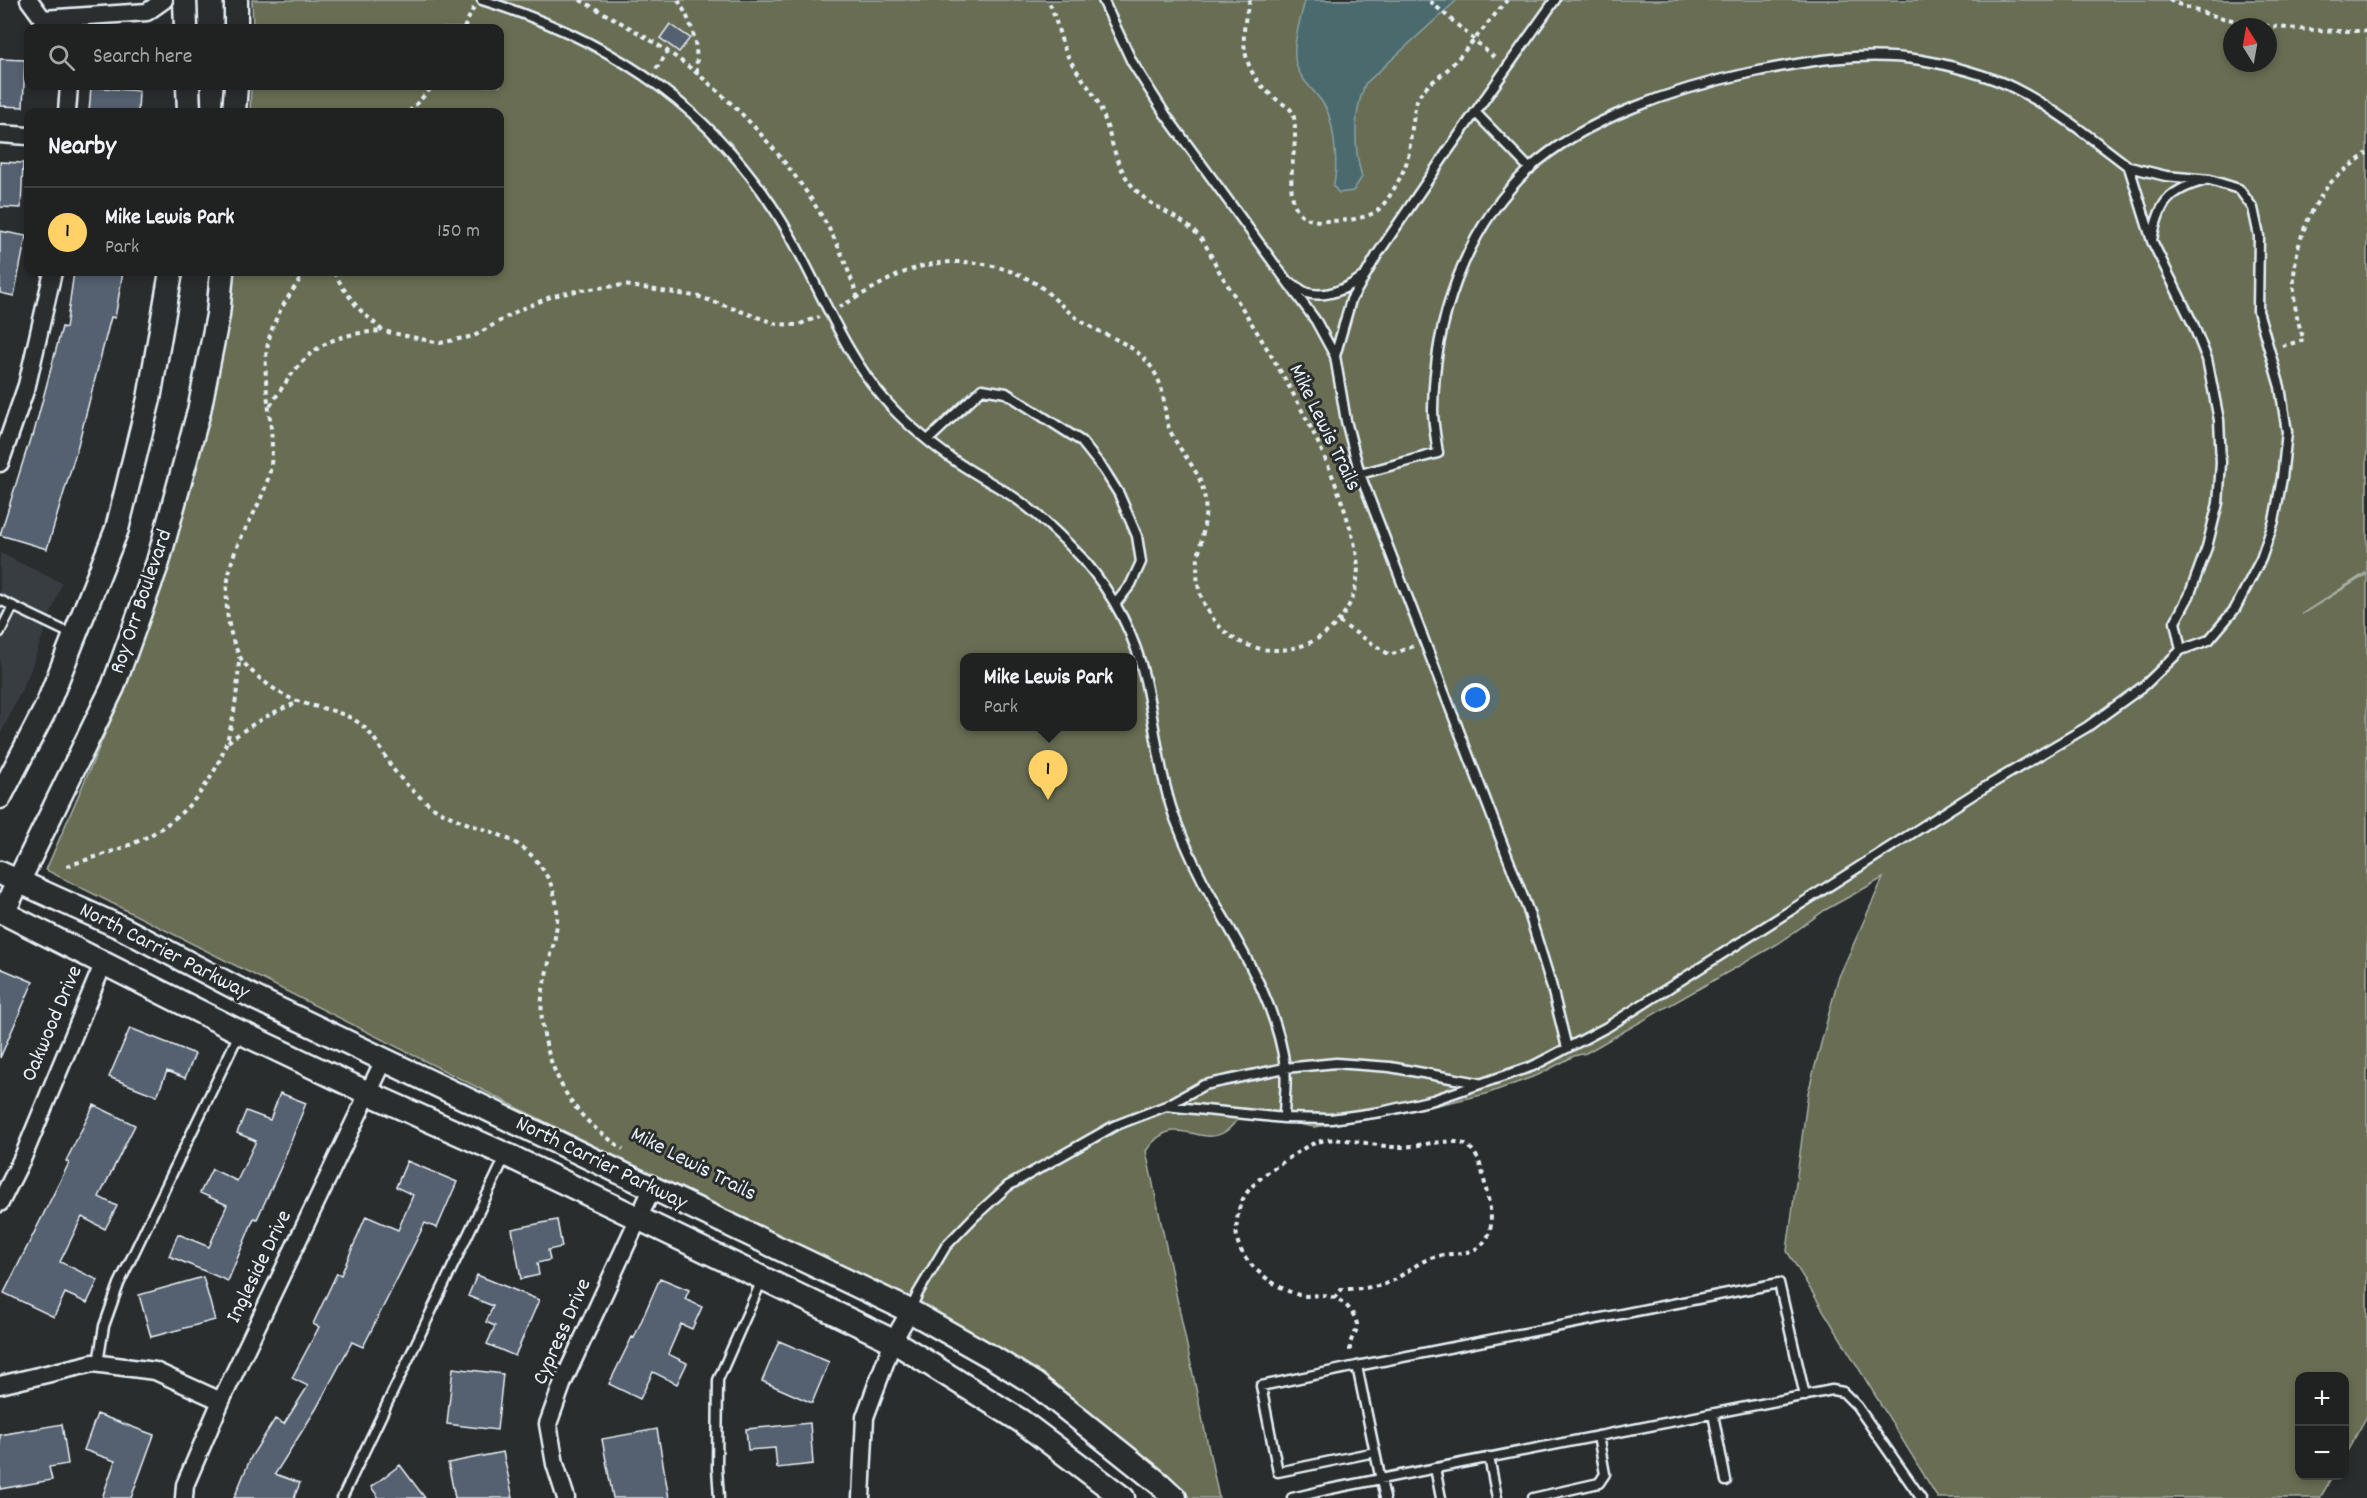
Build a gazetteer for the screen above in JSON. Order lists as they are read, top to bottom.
{
  "streets": {
    "main road": ["Roy Orr Boulevard", "North Carrier Parkway"],
    "street": ["Oakwood Drive", "Ingleside Drive", "Cypress Drive"],
    "path": ["Mike Lewis Trails"]
  },
  "crossings": [
    ["Roy Orr Boulevard", "North Carrier Parkway"],
    ["North Carrier Parkway", "Oakwood Drive"],
    ["North Carrier Parkway", "Ingleside Drive"],
    ["North Carrier Parkway", "Cypress Drive"]
  ],
  "north": "top",
  "page": {
    "search": "Search here",
    "heading": "Nearby",
    "list": [
      {
        "mark": "1",
        "name": "Mike Lewis Park",
        "note": "Park",
        "value": "150 m"
      }
    ],
    "popup": ["Mike Lewis Park", "Park"],
    "pins": "1",
    "map_buttons": ["+", "−"]
  }
}
